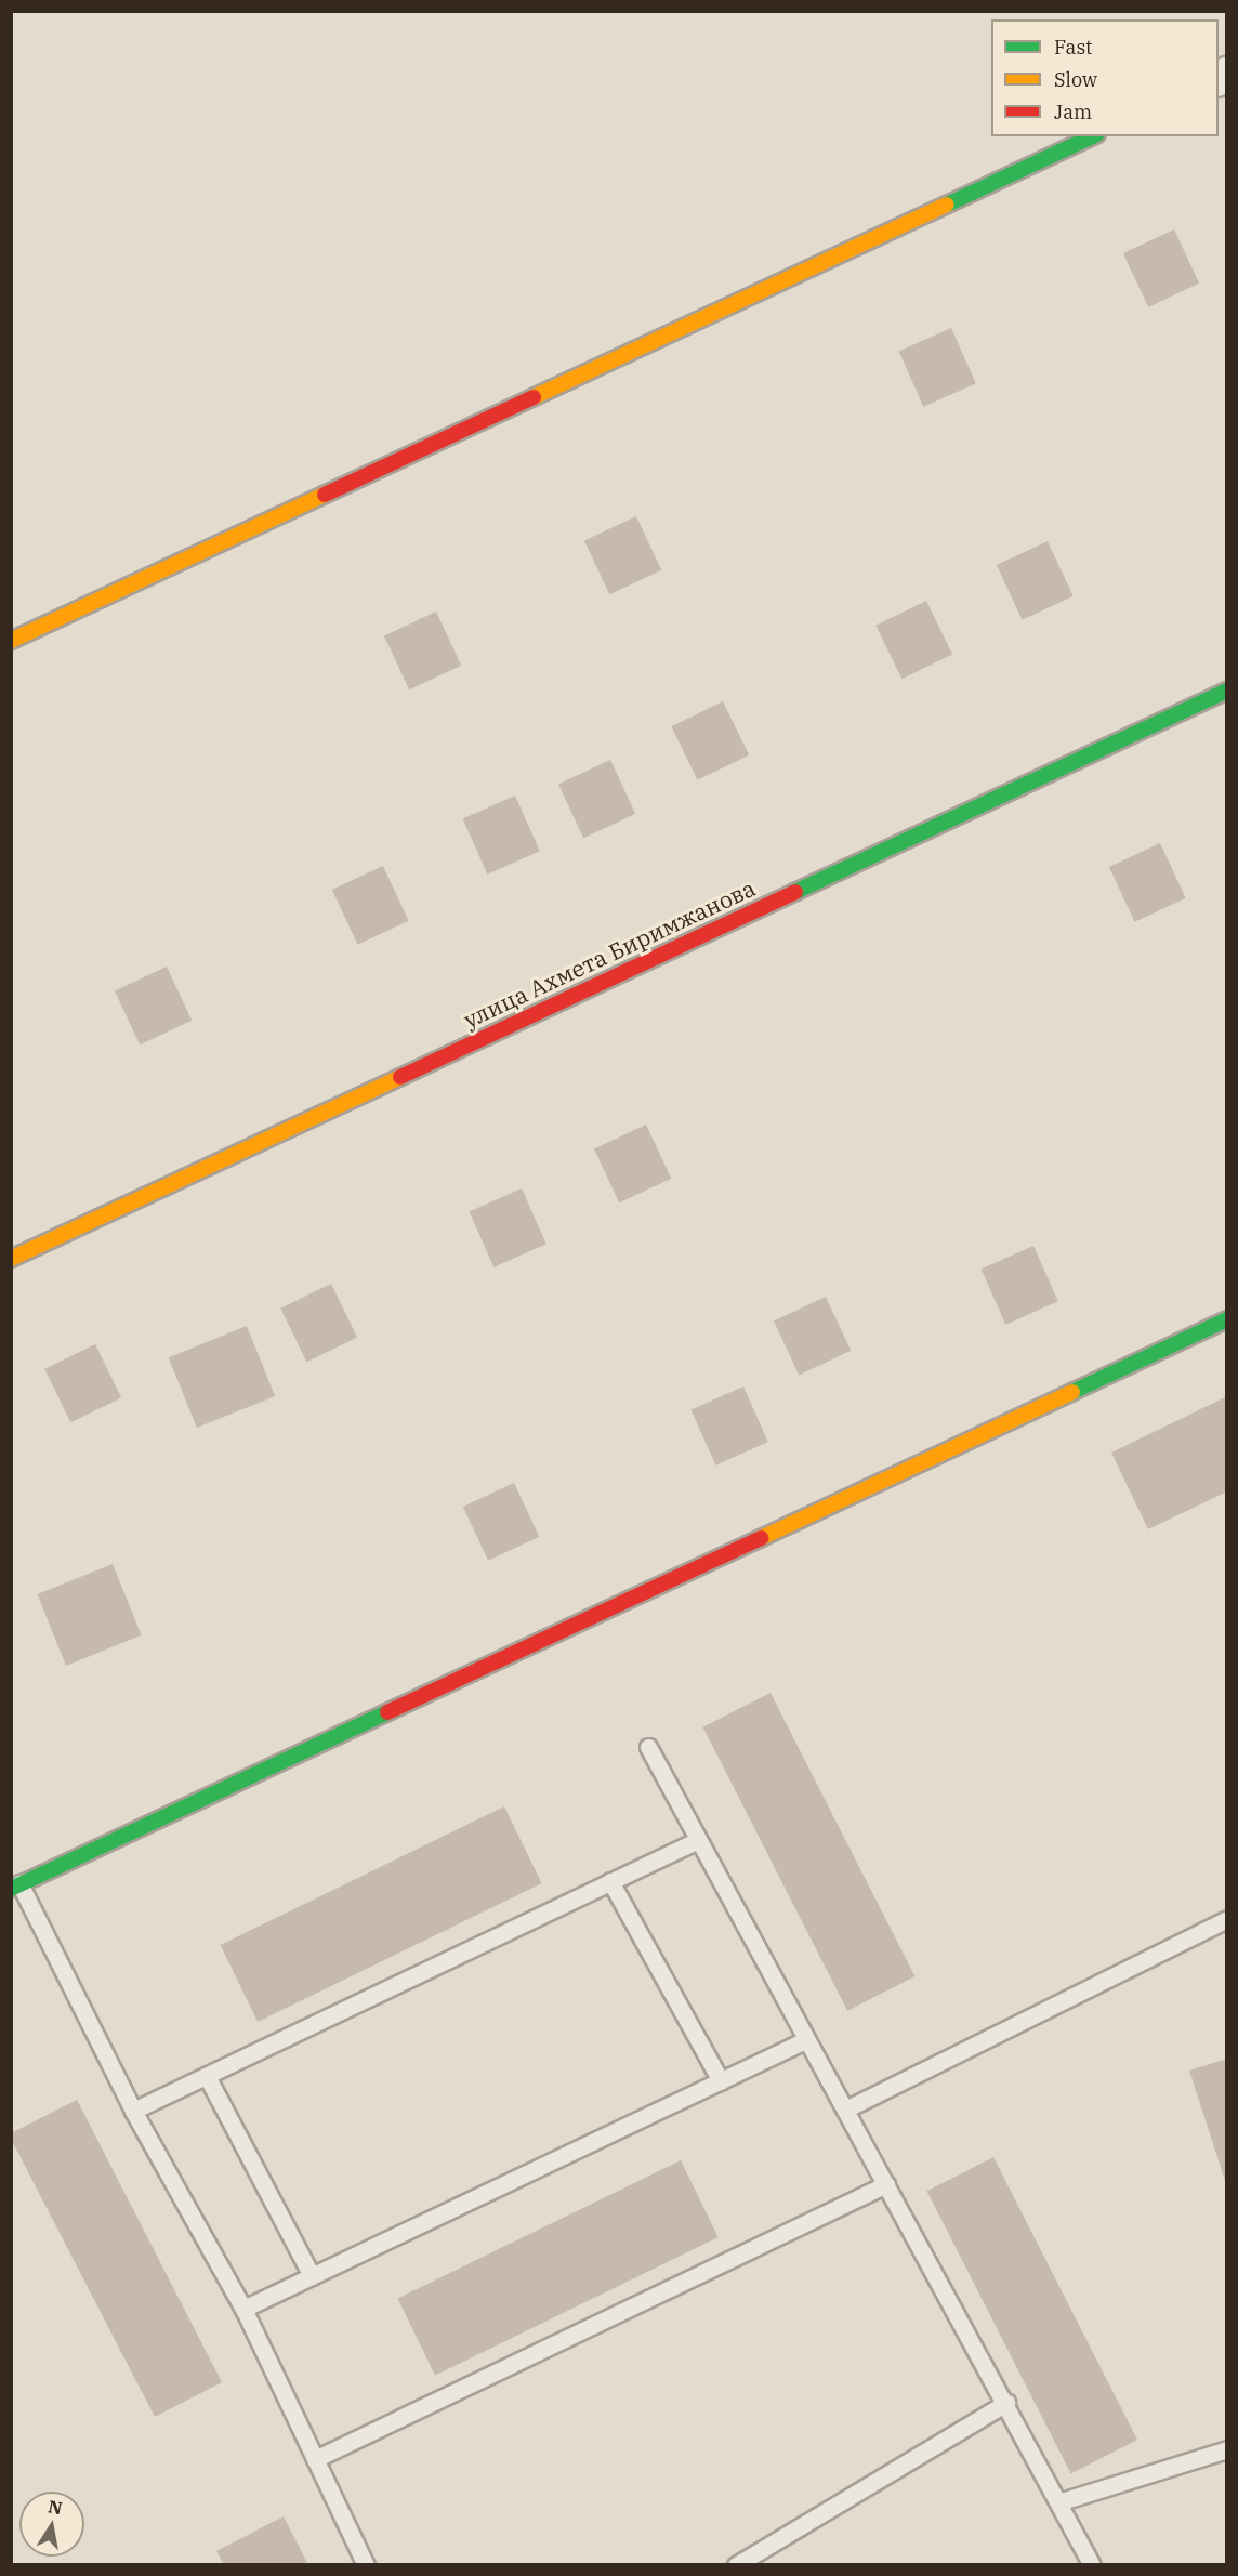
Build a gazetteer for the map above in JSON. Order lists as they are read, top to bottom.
{
  "streets": {
    "street": ["улица Ахмета Биримжанова"]
  },
  "legend": ["Fast", "Slow", "Jam"],
  "north": "top"
}
